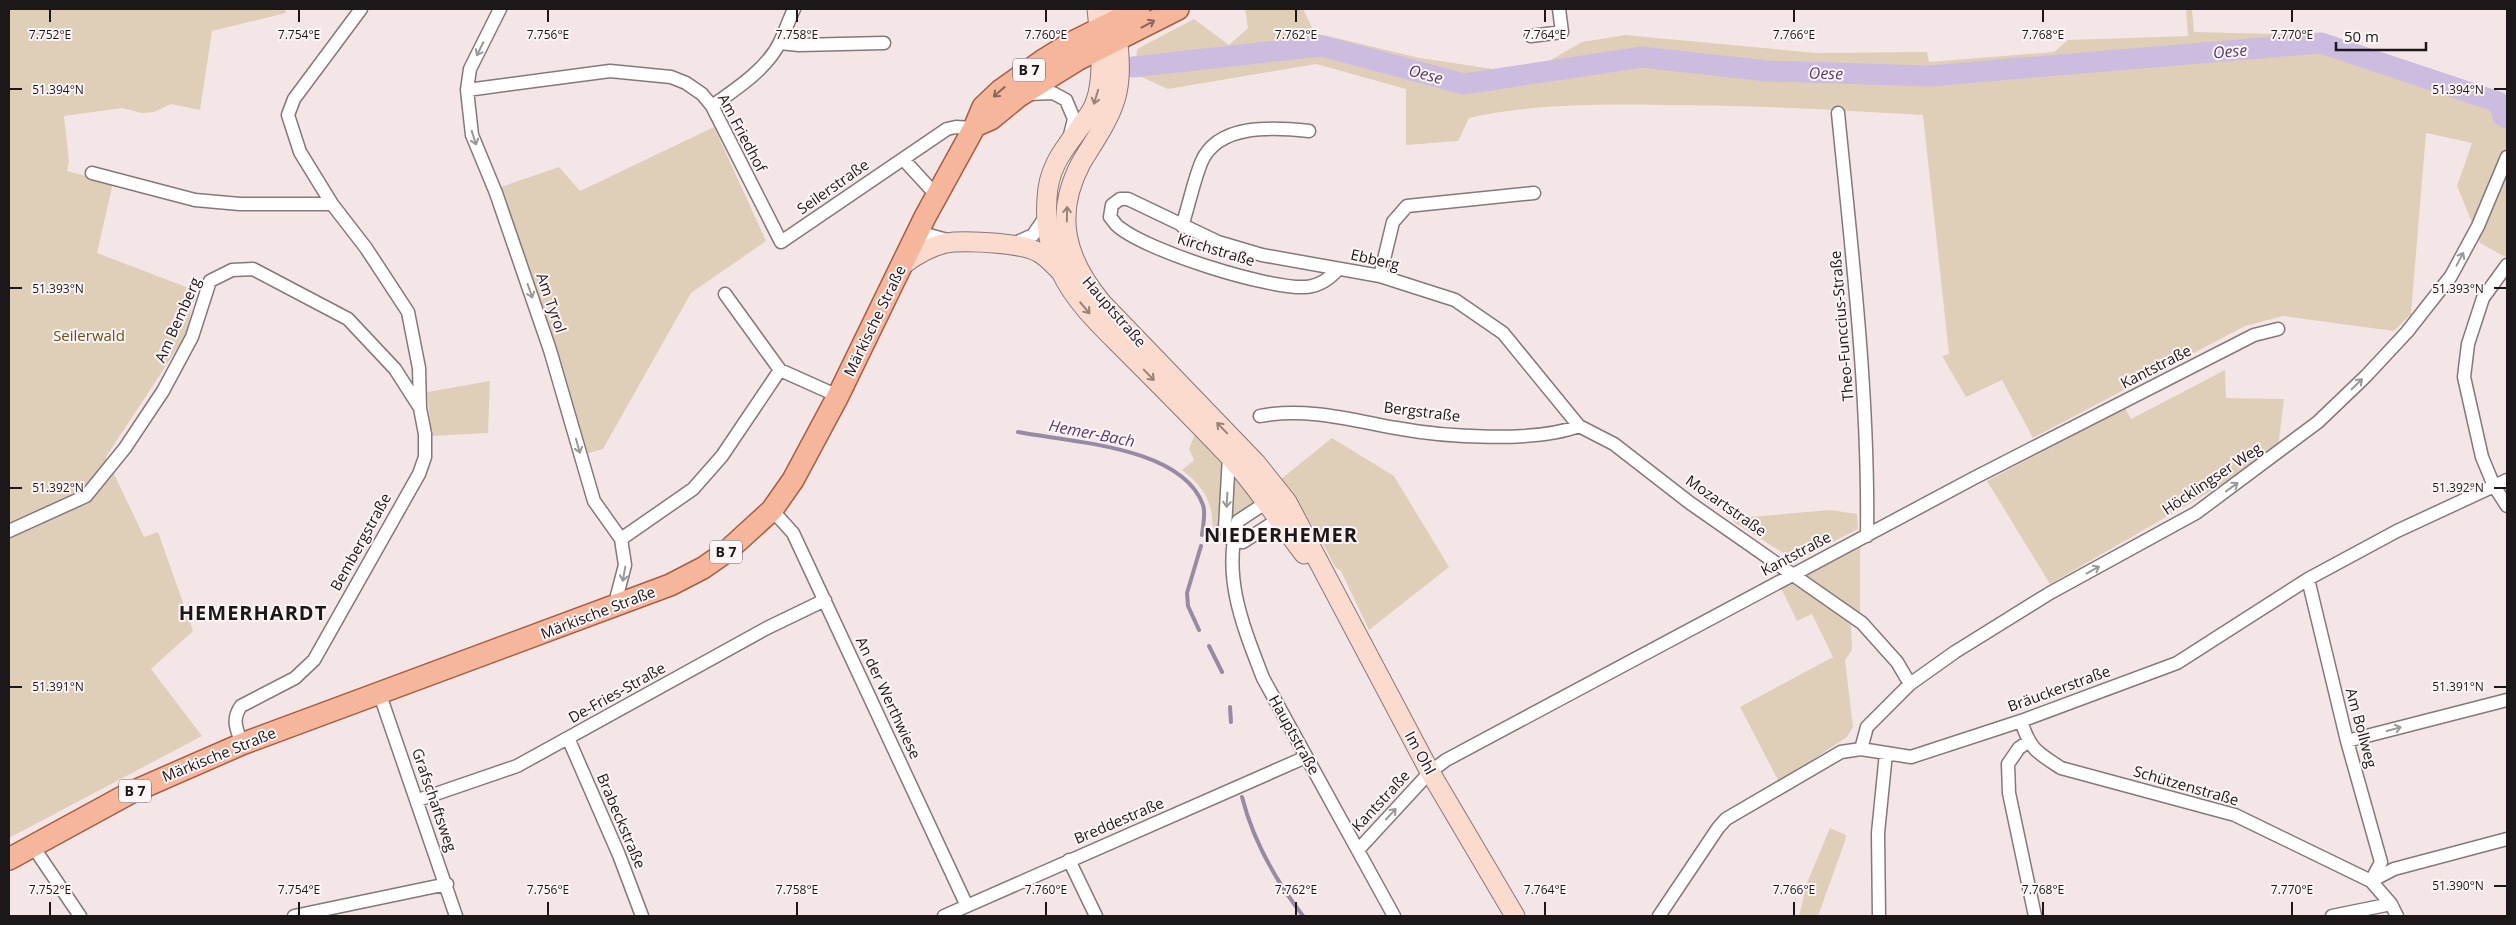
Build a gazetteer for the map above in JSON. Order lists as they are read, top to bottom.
{
  "streets": {
    "main road": [
      "B 7",
      "Hauptstraße",
      "Märkische Straße",
      "Im Ohl"
    ],
    "street": [
      "Am Friedhof",
      "Seilerstraße",
      "Kirchstraße",
      "Ebberg",
      "Am Tyrol",
      "Am Bemberg",
      "Theo-Funccius-Straße",
      "Kantstraße",
      "Bergstraße",
      "Höcklingser Weg",
      "Mozartstraße",
      "Bembergstraße",
      "Bräuckerstraße",
      "De-Fries-Straße",
      "An der Werthwiese",
      "Am Bollweg",
      "Schützenstraße",
      "Grafschaftsweg",
      "Brabeckstraße",
      "Breddestraße"
    ]
  },
  "crossings": [
    ["B 7", "Hauptstraße"],
    ["B 7", "Märkische Straße"],
    ["Am Friedhof", "Seilerstraße"],
    ["Am Friedhof", "Am Tyrol"],
    ["Seilerstraße", "Märkische Straße"],
    ["Kirchstraße", "Ebberg"],
    ["Ebberg", "Bergstraße"],
    ["Ebberg", "Mozartstraße"],
    ["Am Tyrol", "Märkische Straße"],
    ["Hauptstraße", "Märkische Straße"],
    ["Hauptstraße", "Kantstraße"],
    ["Hauptstraße", "Im Ohl"],
    ["Hauptstraße", "Breddestraße"],
    ["Am Bemberg", "Bembergstraße"],
    ["Märkische Straße", "Bembergstraße"],
    ["Märkische Straße", "An der Werthwiese"],
    ["Märkische Straße", "Grafschaftsweg"],
    ["Theo-Funccius-Straße", "Kantstraße"],
    ["Kantstraße", "Mozartstraße"],
    ["Kantstraße", "Im Ohl"],
    ["Bergstraße", "Mozartstraße"],
    ["Höcklingser Weg", "Mozartstraße"],
    ["Höcklingser Weg", "Bräuckerstraße"],
    ["Bräuckerstraße", "Am Bollweg"],
    ["Bräuckerstraße", "Schützenstraße"],
    ["De-Fries-Straße", "An der Werthwiese"],
    ["De-Fries-Straße", "Grafschaftsweg"],
    ["De-Fries-Straße", "Brabeckstraße"],
    ["An der Werthwiese", "Breddestraße"],
    ["Am Bollweg", "Schützenstraße"]
  ],
  "one_way": ["Am Tyrol", "Höcklingser Weg"],
  "districts": ["NIEDERHEMER", "HEMERHARDT"],
  "water": ["Oese", "Hemer-Bach"],
  "parks": ["Seilerwald"],
  "scale_bar": "50 m",
  "coordinates": [
    "7.752°E",
    "7.754°E",
    "7.756°E",
    "7.758°E",
    "7.760°E",
    "7.762°E",
    "7.764°E",
    "7.766°E",
    "7.768°E",
    "7.770°E",
    "51.394°N",
    "51.393°N",
    "51.392°N",
    "51.391°N",
    "51.390°N"
  ]
}
